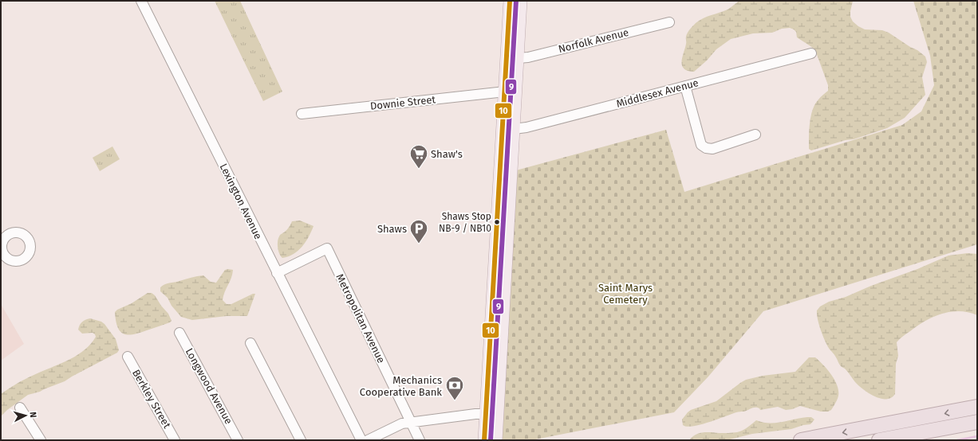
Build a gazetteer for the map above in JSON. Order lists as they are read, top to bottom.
{
  "streets": {
    "street": [
      "Norfolk Avenue",
      "Middlesex Avenue",
      "Downie Street",
      "Lexington Avenue",
      "Metropolitan Avenue",
      "Longwood Avenue",
      "Berkley Street"
    ]
  },
  "crossings": [
    ["Lexington Avenue", "Metropolitan Avenue"]
  ],
  "parks": ["Saint Marys Cemetery"],
  "places": {
    "supermarket": ["Shaw's"],
    "other": ["Shaws Stop NB-9 / NB10"],
    "parking": ["Shaws"],
    "bank": ["Mechanics Cooperative Bank"]
  },
  "lines": ["transit line 10", "transit line 9"],
  "north": "right"
}
